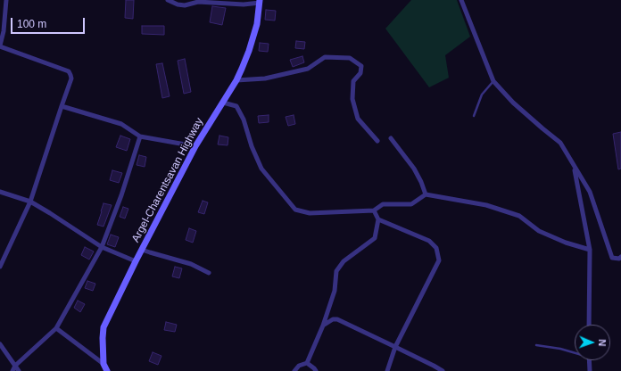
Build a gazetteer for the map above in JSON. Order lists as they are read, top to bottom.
{
  "streets": {
    "main road": ["Argel-Charentsavan Highway"]
  },
  "scale_bar": "100 m",
  "north": "right"
}
